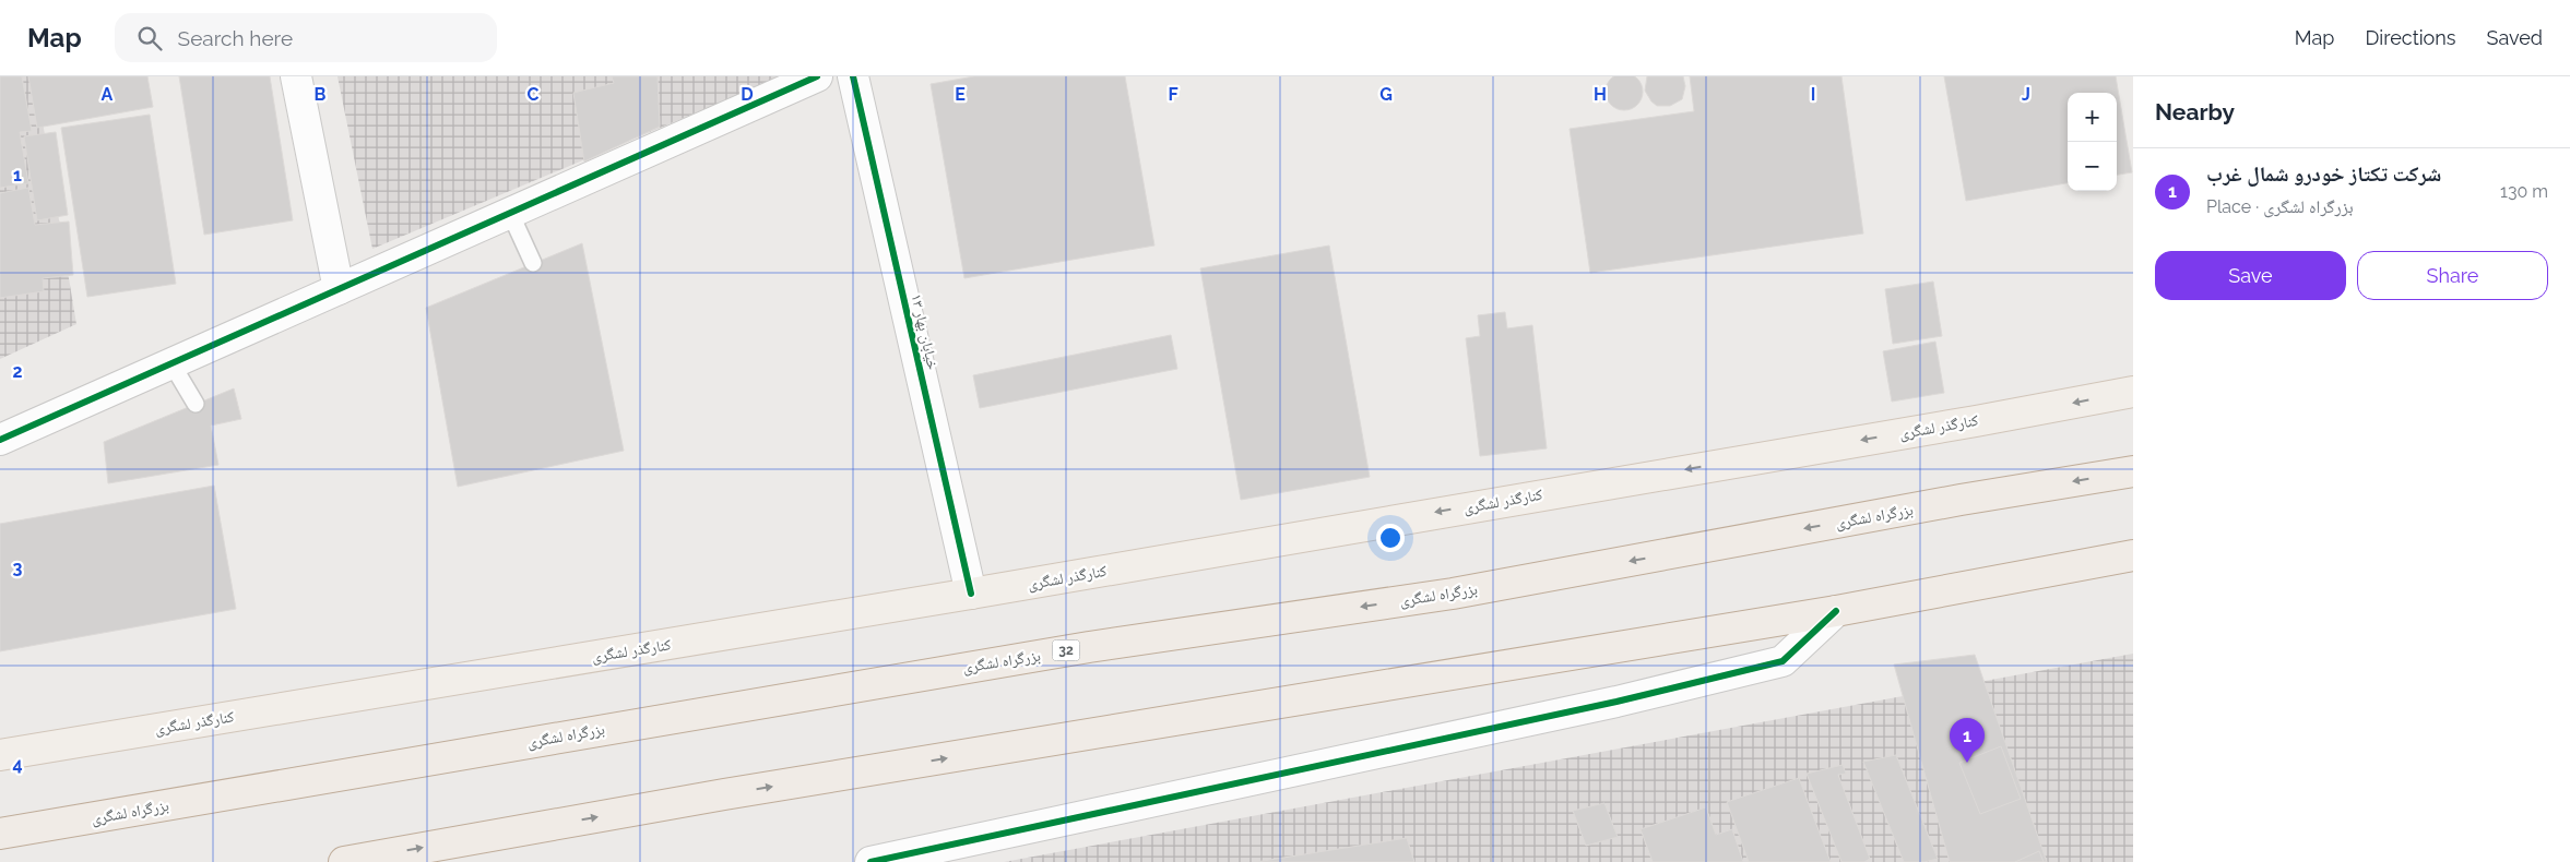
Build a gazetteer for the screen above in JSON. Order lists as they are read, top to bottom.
{
  "streets": {
    "highway": ["بزرگراه لشگری", "32"],
    "main road": ["کنارگذر لشگری"],
    "street": ["خیابان بهار ۱۳"]
  },
  "crossings": [
    ["خیابان بهار ۱۳", "کنارگذر لشگری"]
  ],
  "one_way": ["کنارگذر لشگری"],
  "page": {
    "header": "Map",
    "search": "Search here",
    "nav": ["Map", "Directions", "Saved"],
    "heading": "Nearby",
    "map_buttons": ["+", "−"],
    "list": [
      {
        "mark": "1",
        "name": "شرکت تکتاز خودرو شمال غرب",
        "note": "Place · بزرگراه لشگری",
        "value": "130 m"
      }
    ],
    "buttons": ["Save", "Share"],
    "pins": "1"
  },
  "grid": {
    "columns": [
      "A",
      "B",
      "C",
      "D",
      "E",
      "F",
      "G",
      "H",
      "I",
      "J"
    ],
    "rows": [
      "1",
      "2",
      "3",
      "4"
    ]
  }
}
